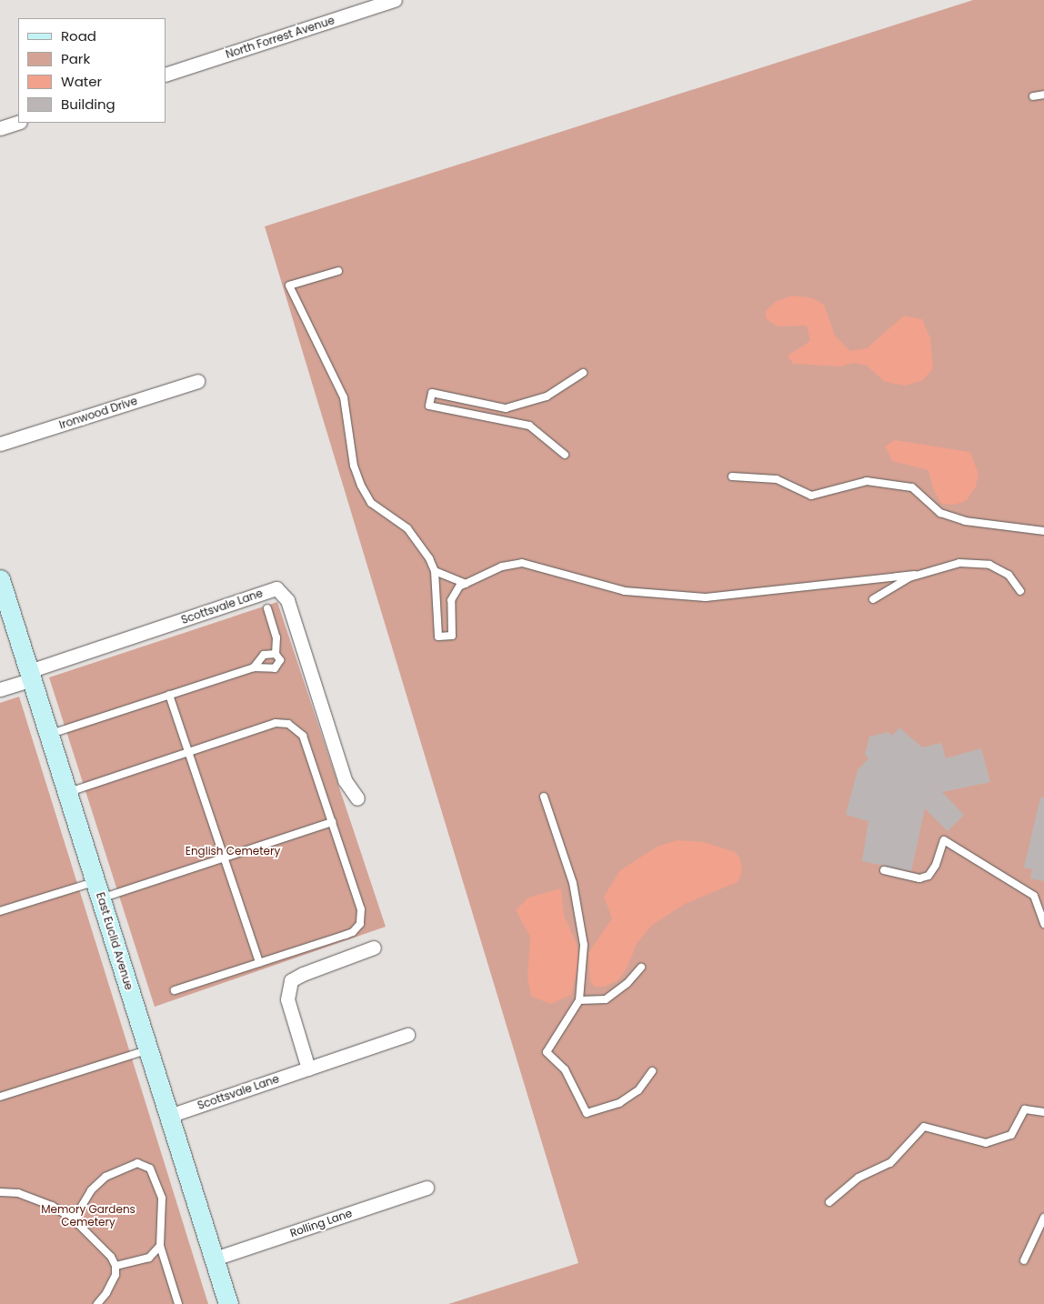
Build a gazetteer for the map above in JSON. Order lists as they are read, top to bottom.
{
  "streets": {
    "main road": ["East Euclid Avenue"],
    "street": [
      "North Forrest Avenue",
      "Ironwood Drive",
      "Scottsvale Lane",
      "Rolling Lane"
    ]
  },
  "crossings": [
    ["Scottsvale Lane", "East Euclid Avenue"],
    ["East Euclid Avenue", "Rolling Lane"]
  ],
  "parks": ["English Cemetery", "Memory Gardens Cemetery"],
  "legend": [
    "Road",
    "Park",
    "Water",
    "Building"
  ]
}
